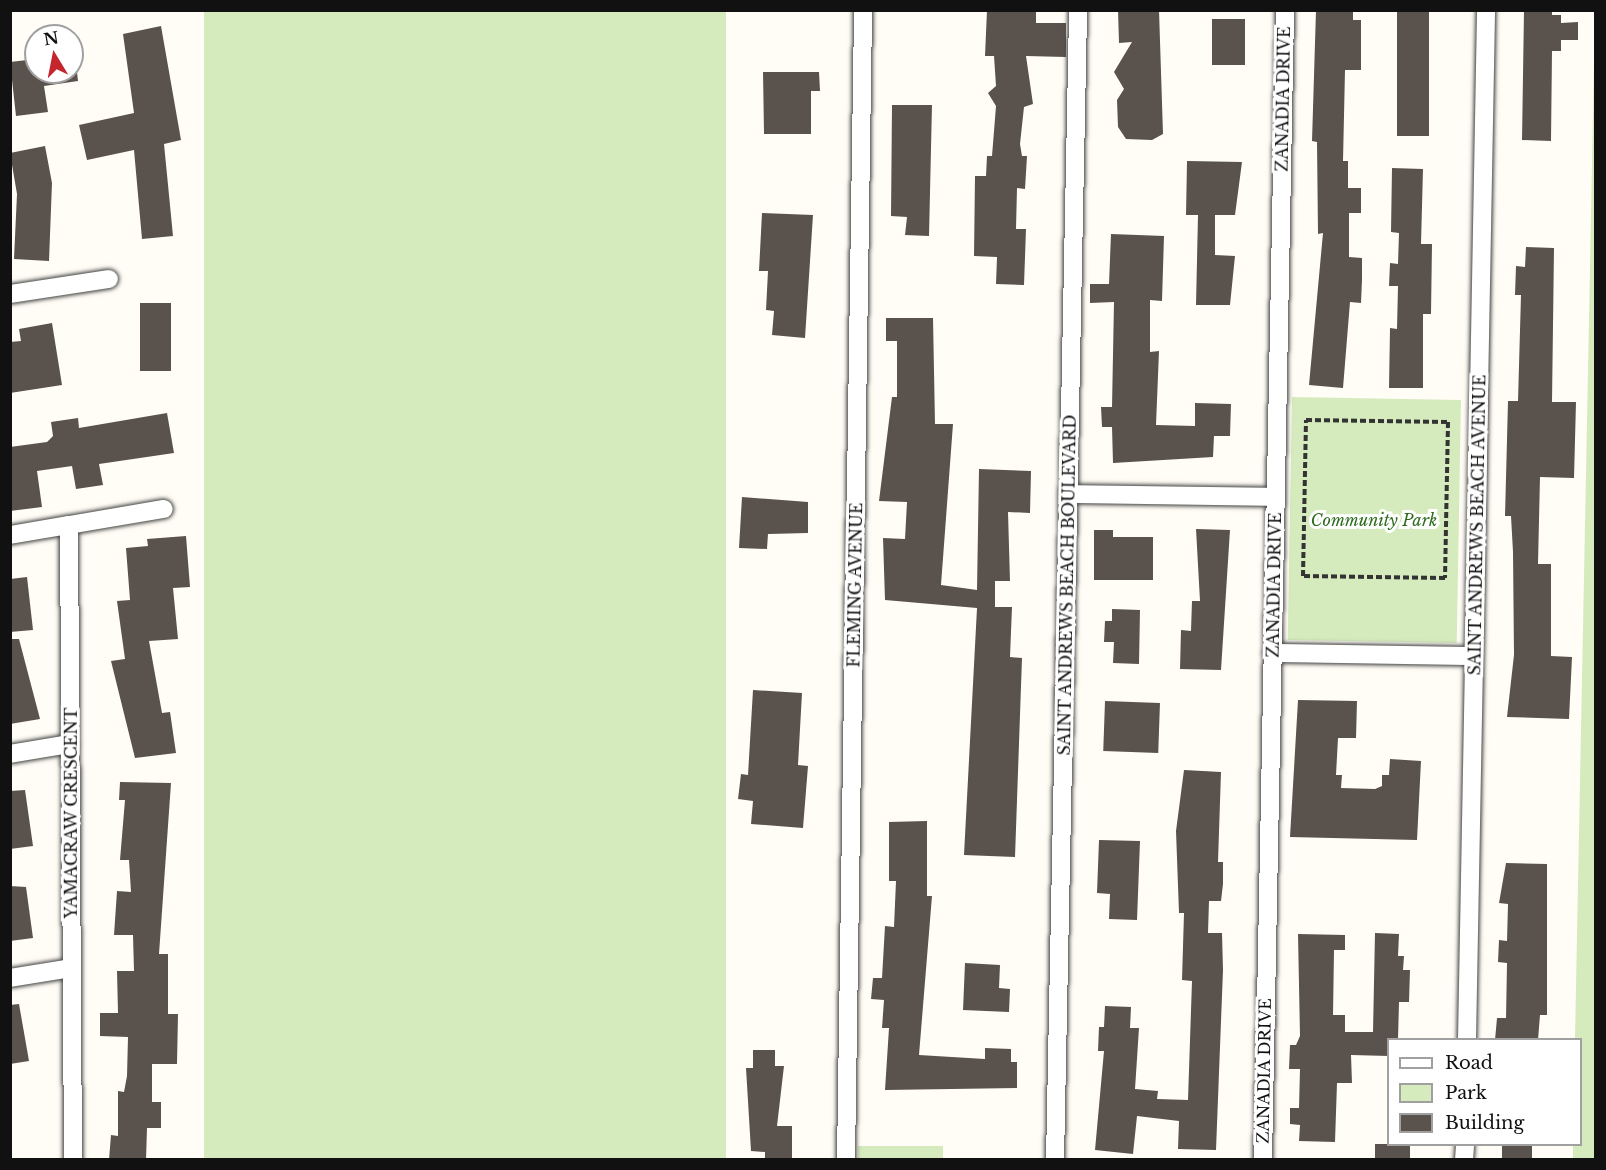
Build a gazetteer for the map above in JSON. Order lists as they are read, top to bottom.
{
  "streets": {
    "street": [
      "ZANADIA DRIVE",
      "SAINT ANDREWS BEACH AVENUE",
      "FLEMING AVENUE",
      "SAINT ANDREWS BEACH BOULEVARD",
      "YAMACRAW CRESCENT"
    ]
  },
  "parks": ["Community Park"],
  "legend": ["Road", "Park", "Building"],
  "north": "top"
}
